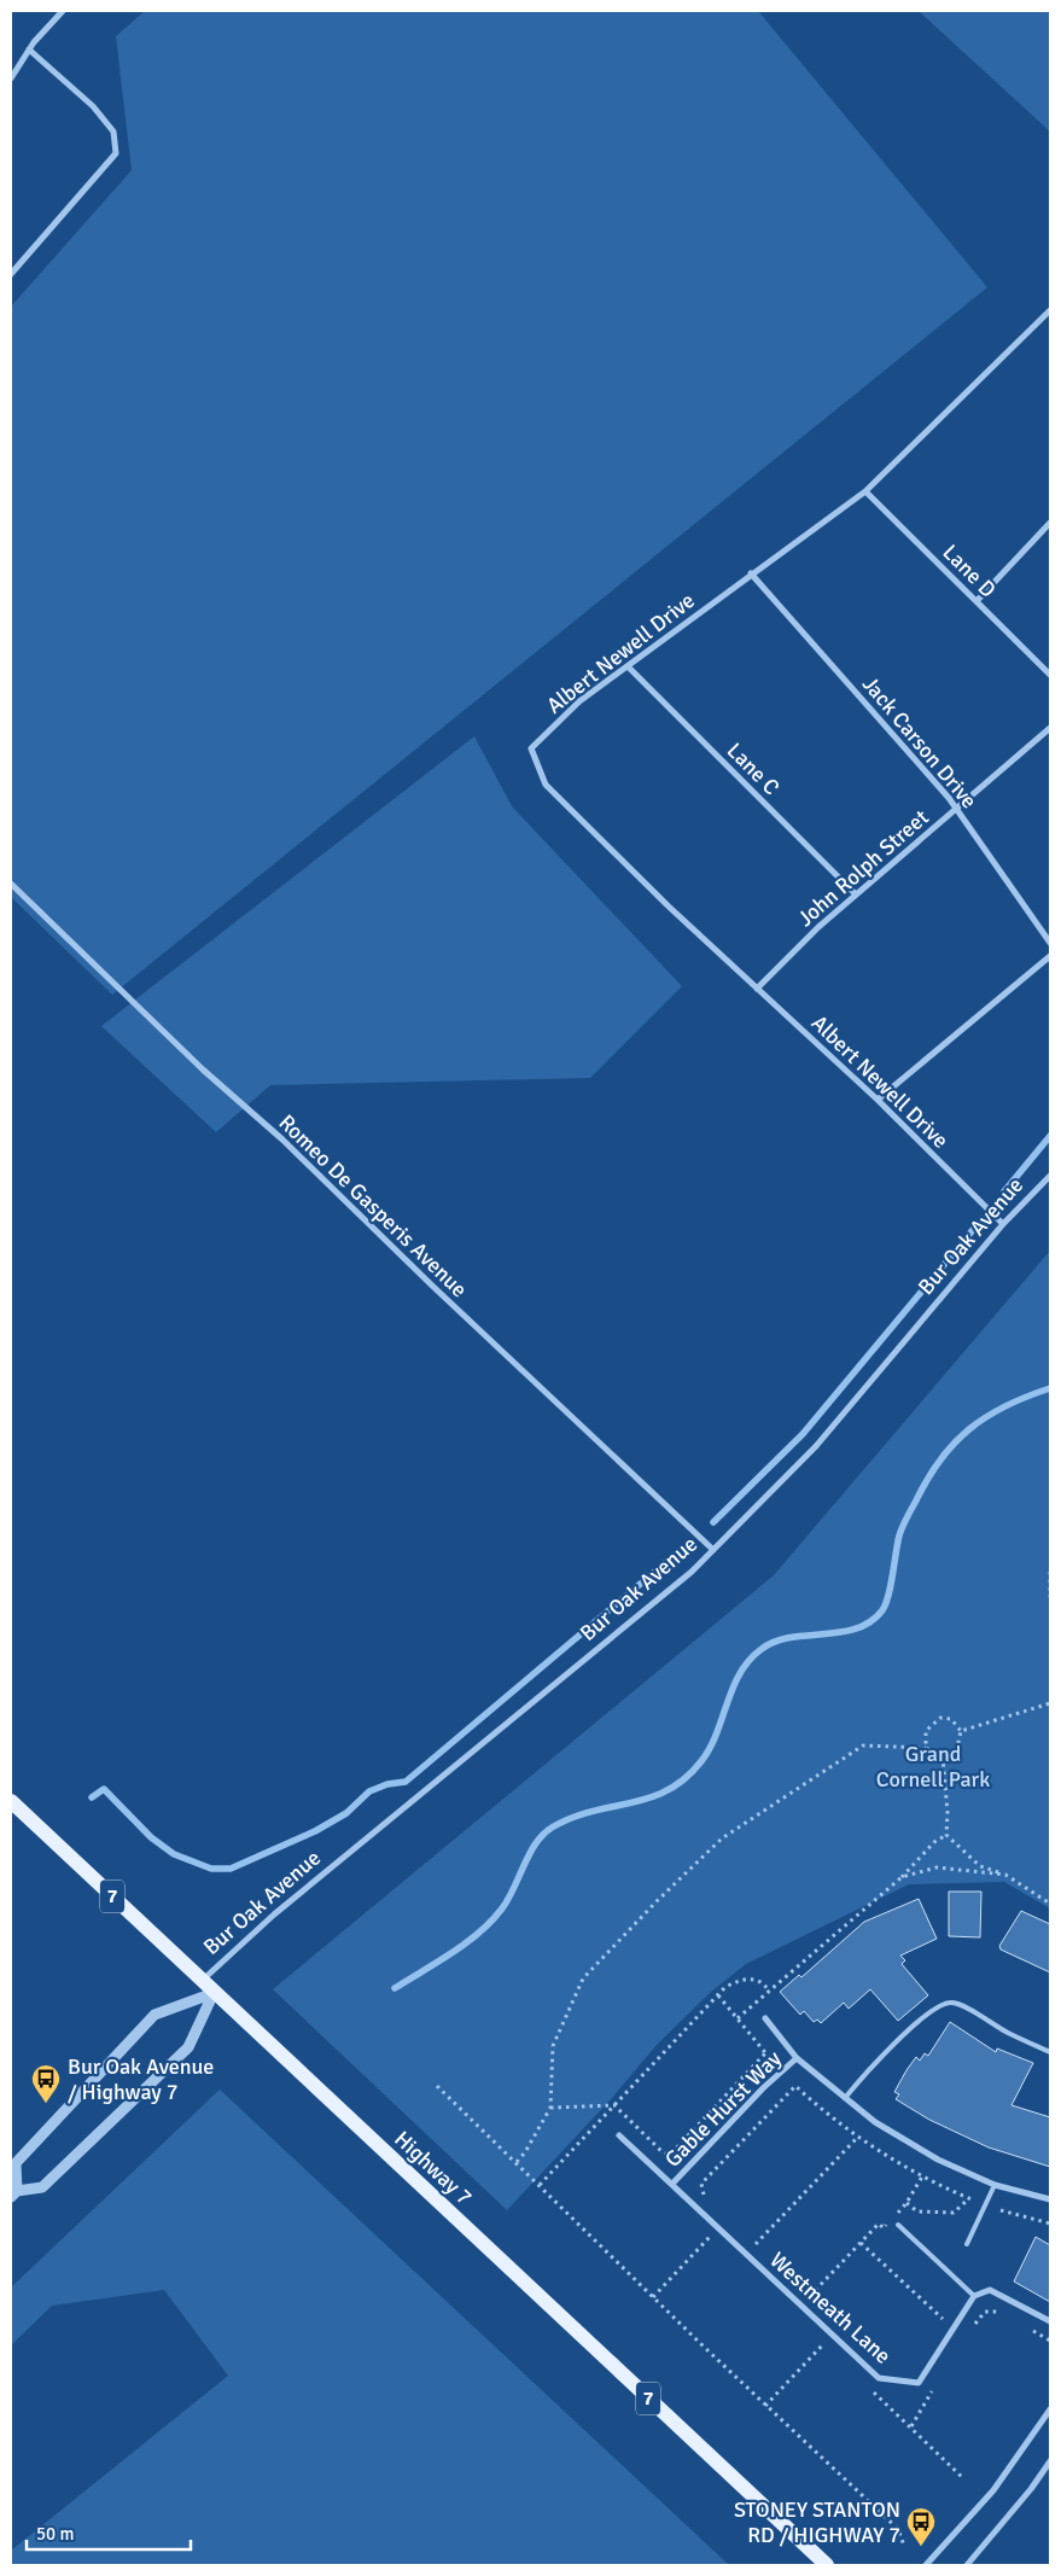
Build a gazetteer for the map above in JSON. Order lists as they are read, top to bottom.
{
  "streets": {
    "main road": ["7", "Highway 7"],
    "street": [
      "Lane D",
      "Albert Newell Drive",
      "Jack Carson Drive",
      "Lane C",
      "John Rolph Street",
      "Romeo De Gasperis Avenue",
      "Bur Oak Avenue",
      "Gable Hurst Way",
      "Westmeath Lane"
    ]
  },
  "crossings": [
    ["Lane D", "Albert Newell Drive"],
    ["Albert Newell Drive", "Jack Carson Drive"],
    ["Albert Newell Drive", "Lane C"],
    ["Albert Newell Drive", "John Rolph Street"],
    ["Albert Newell Drive", "Bur Oak Avenue"],
    ["Jack Carson Drive", "John Rolph Street"],
    ["Lane C", "John Rolph Street"],
    ["Romeo De Gasperis Avenue", "Bur Oak Avenue"],
    ["Bur Oak Avenue", "Highway 7"],
    ["Gable Hurst Way", "Westmeath Lane"]
  ],
  "parks": ["Grand Cornell Park"],
  "places": {
    "bus stop": ["Bur Oak Avenue / Highway 7", "STONEY STANTON RD / HIGHWAY 7"]
  },
  "scale_bar": "50 m"
}
